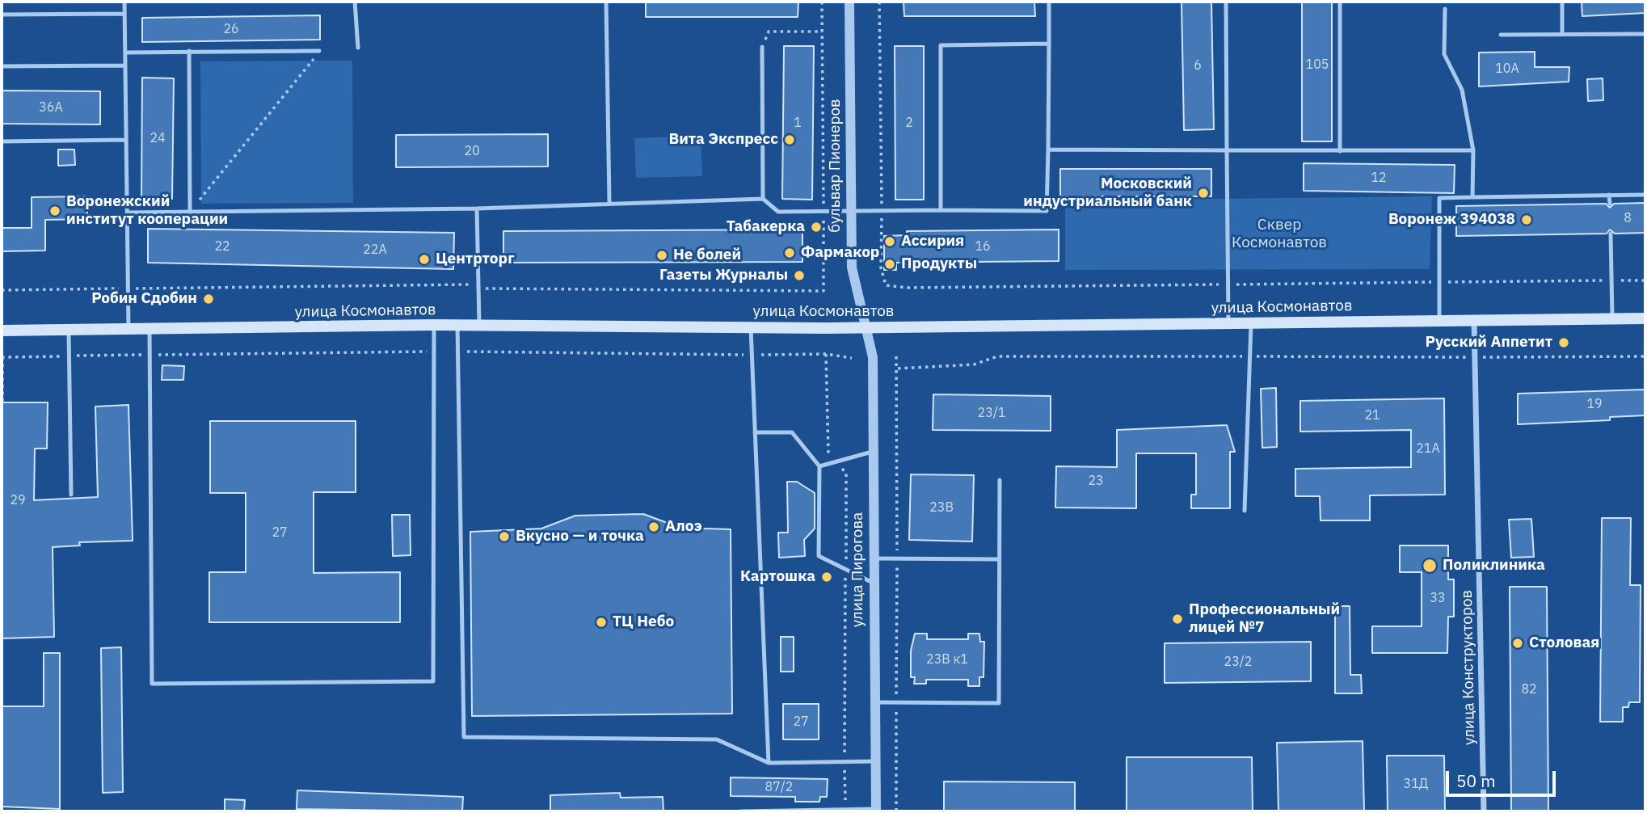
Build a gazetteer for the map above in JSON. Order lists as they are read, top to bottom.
{
  "streets": {
    "main road": ["улица Космонавтов"],
    "street": ["бульвар Пионеров", "улица Пирогова", "улица Конструкторов"]
  },
  "crossings": [
    ["бульвар Пионеров", "улица Космонавтов"],
    ["бульвар Пионеров", "улица Пирогова"],
    ["улица Космонавтов", "улица Пирогова"],
    ["улица Космонавтов", "улица Конструкторов"]
  ],
  "parks": ["Сквер Космонавтов"],
  "places": [
    "Вита Экспресс",
    "Московский индустриальный банк",
    "Воронежский институт кооперации",
    "Воронеж 394038",
    "Табакерка",
    "Ассирия",
    "Фармакор",
    "Не болей",
    "Центрторг",
    "Продукты",
    "Газеты Журналы",
    "Робин Сдобин",
    "Русский Аппетит",
    "Алоэ",
    "Вкусно — и точка",
    "Поликлиника",
    "Картошка",
    "Профессиональный лицей №7",
    "ТЦ Небо",
    "Столовая"
  ],
  "house_numbers": [
    "26",
    "105",
    "6",
    "10А",
    "36А",
    "1",
    "2",
    "24",
    "20",
    "12",
    "8",
    "22",
    "16",
    "22А",
    "19",
    "23/1",
    "21",
    "21А",
    "23",
    "29",
    "23В",
    "27",
    "33",
    "23В к1",
    "23/2",
    "82",
    "27",
    "31Д",
    "87/2"
  ],
  "scale_bar": "50 m"
}
